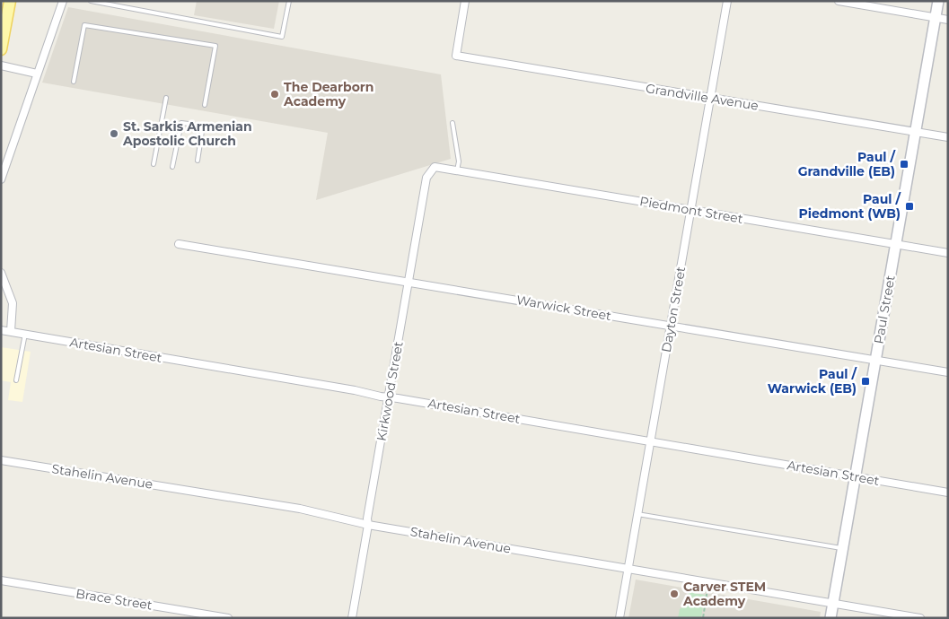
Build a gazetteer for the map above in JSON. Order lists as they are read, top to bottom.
{
  "streets": {
    "street": [
      "Grandville Avenue",
      "Piedmont Street",
      "Warwick Street",
      "Dayton Street",
      "Paul Street",
      "Artesian Street",
      "Kirkwood Street",
      "Stahelin Avenue",
      "Brace Street"
    ]
  },
  "crossings": [
    ["Grandville Avenue", "Dayton Street"],
    ["Grandville Avenue", "Paul Street"],
    ["Piedmont Street", "Dayton Street"],
    ["Piedmont Street", "Paul Street"],
    ["Piedmont Street", "Kirkwood Street"],
    ["Warwick Street", "Dayton Street"],
    ["Warwick Street", "Paul Street"],
    ["Warwick Street", "Kirkwood Street"],
    ["Dayton Street", "Artesian Street"],
    ["Dayton Street", "Stahelin Avenue"],
    ["Paul Street", "Artesian Street"],
    ["Paul Street", "Stahelin Avenue"],
    ["Artesian Street", "Kirkwood Street"],
    ["Kirkwood Street", "Stahelin Avenue"]
  ],
  "places": {
    "other": ["The Dearborn Academy", "St. Sarkis Armenian Apostolic Church", "Carver STEM Academy"],
    "transit": ["Paul / Grandville (EB)", "Paul / Piedmont (WB)", "Paul / Warwick (EB)"]
  }
}
